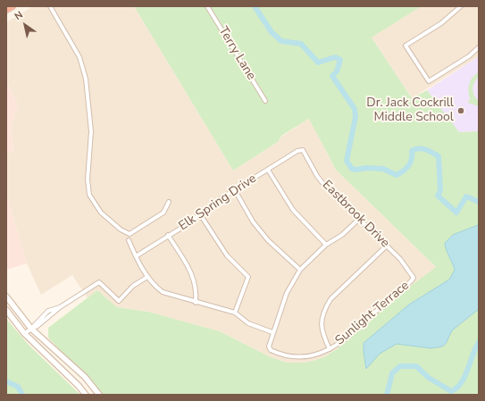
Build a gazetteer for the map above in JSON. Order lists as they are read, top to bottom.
{
  "streets": {
    "street": [
      "Terry Lane",
      "Elk Spring Drive",
      "Eastbrook Drive",
      "Sunlight Terrace"
    ]
  },
  "crossings": [
    ["Elk Spring Drive", "Eastbrook Drive"],
    ["Eastbrook Drive", "Sunlight Terrace"]
  ],
  "places": ["Dr. Jack Cockrill Middle School"],
  "north": "top left"
}
